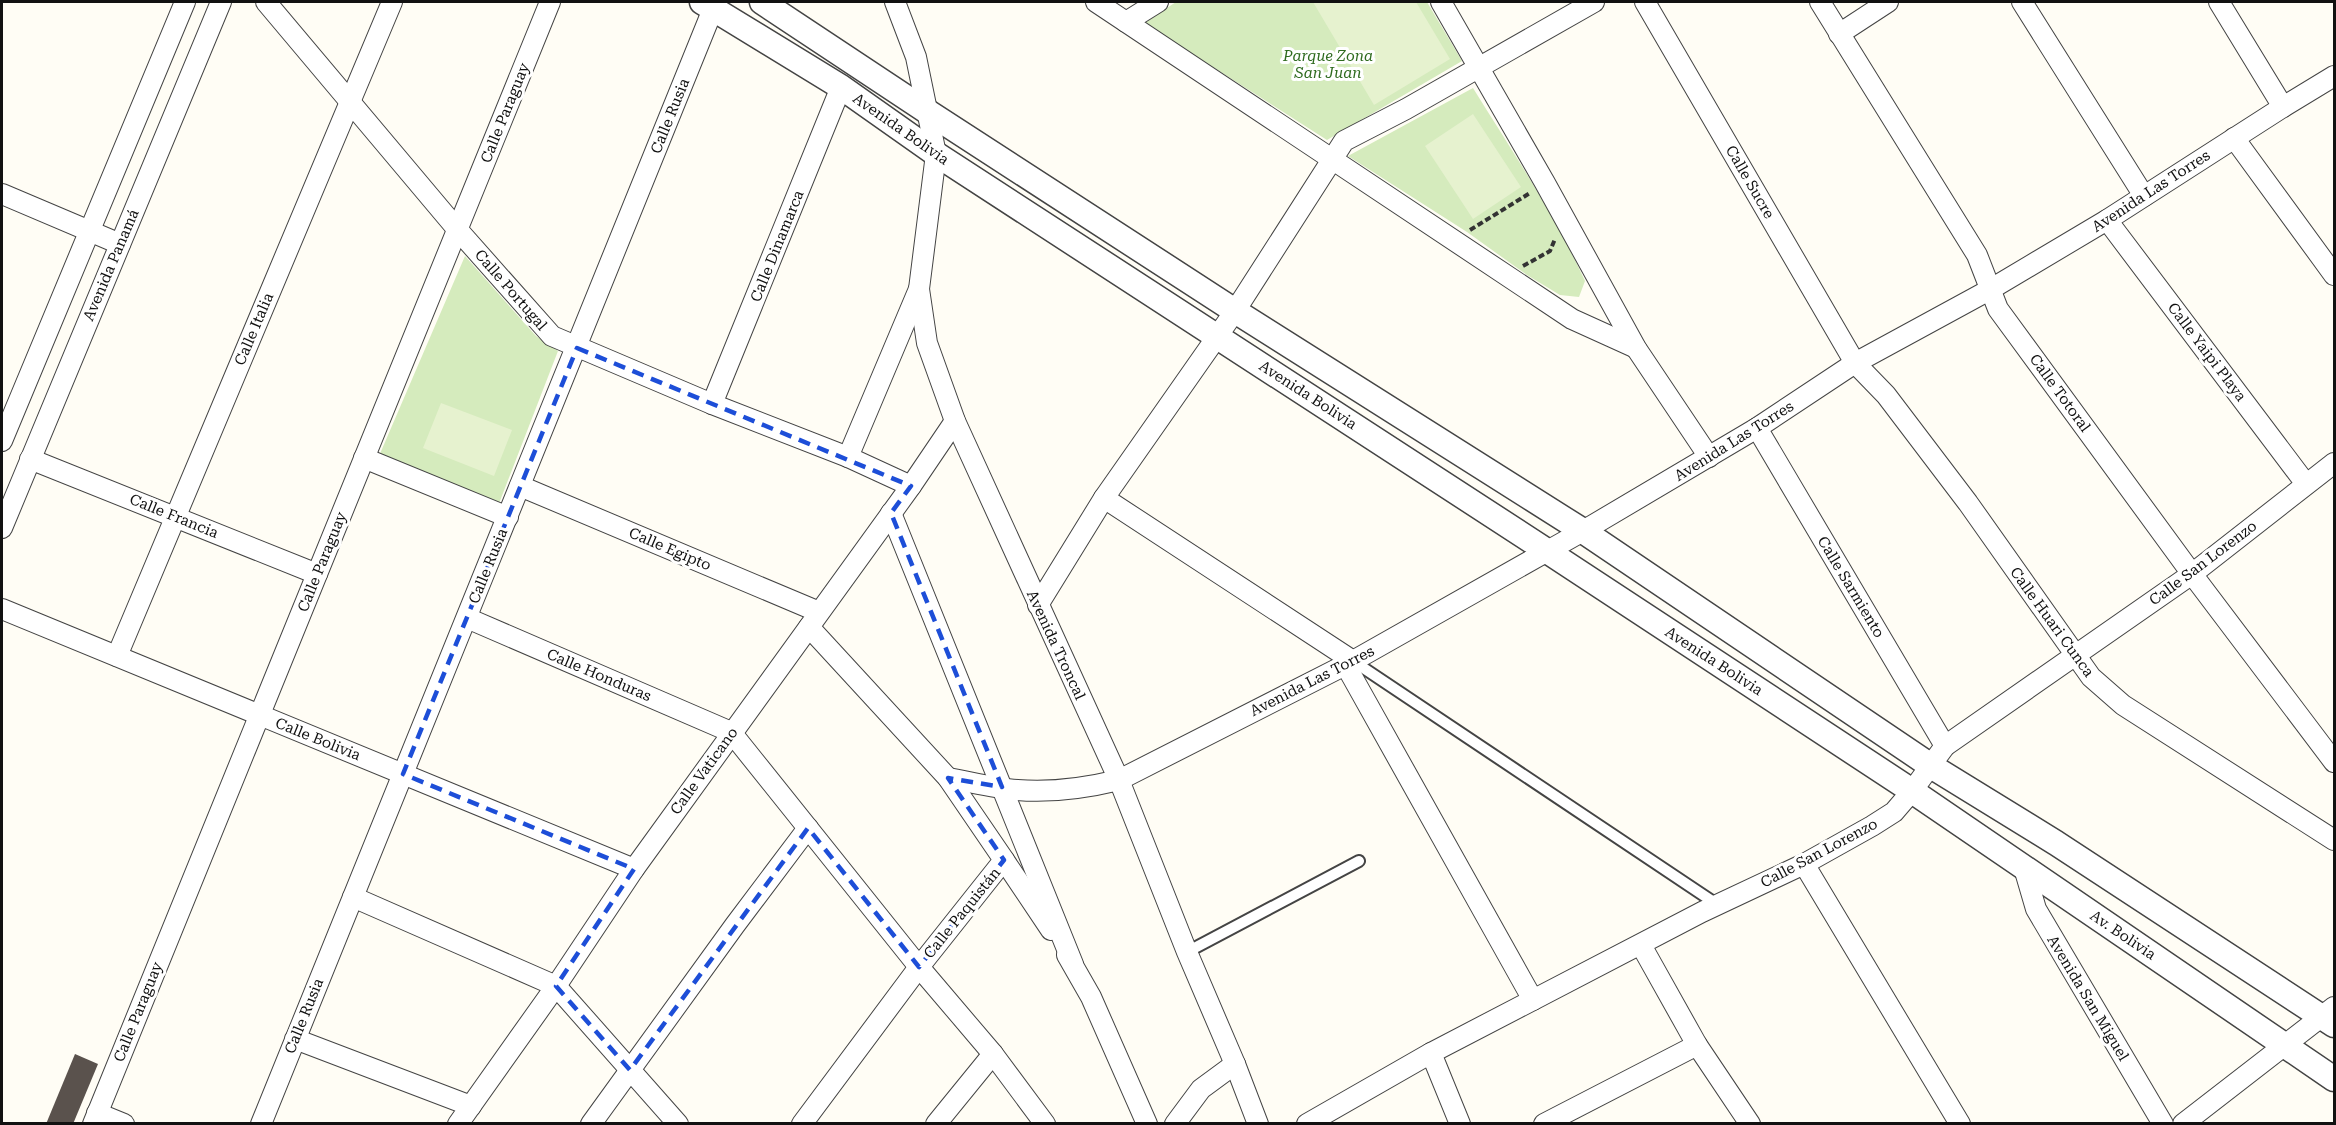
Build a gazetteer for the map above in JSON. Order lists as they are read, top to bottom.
{
  "streets": {
    "street": [
      "Calle Paraguay",
      "Calle Rusia",
      "Avenida Bolivia",
      "Calle Sucre",
      "Avenida Las Torres",
      "Calle Dinamarca",
      "Avenida Panamá",
      "Calle Portugal",
      "Calle Italia",
      "Calle Yaipi Playa",
      "Calle Totoral",
      "Calle Francia",
      "Calle Egipto",
      "Calle San Lorenzo",
      "Calle Sarmiento",
      "Calle Huari Cunca",
      "Avenida Troncal",
      "Calle Honduras",
      "Calle Bolivia",
      "Calle Vaticano",
      "Calle Paquistán",
      "Av. Bolivia",
      "Avenida San Miguel"
    ]
  },
  "crossings": [
    ["Calle Paraguay", "Calle Portugal"],
    ["Calle Paraguay", "Calle Francia"],
    ["Calle Paraguay", "Calle Bolivia"],
    ["Calle Rusia", "Avenida Bolivia"],
    ["Calle Rusia", "Calle Portugal"],
    ["Calle Rusia", "Calle Egipto"],
    ["Calle Rusia", "Calle Honduras"],
    ["Calle Rusia", "Calle Bolivia"],
    ["Avenida Bolivia", "Avenida Las Torres"],
    ["Avenida Bolivia", "Calle Dinamarca"],
    ["Avenida Bolivia", "Calle San Lorenzo"],
    ["Avenida Bolivia", "Calle Sarmiento"],
    ["Avenida Bolivia", "Avenida Troncal"],
    ["Avenida Bolivia", "Av. Bolivia"],
    ["Calle Sucre", "Avenida Las Torres"],
    ["Calle Sucre", "Calle Huari Cunca"],
    ["Avenida Las Torres", "Calle Yaipi Playa"],
    ["Avenida Las Torres", "Calle Totoral"],
    ["Avenida Las Torres", "Calle Sarmiento"],
    ["Avenida Las Torres", "Calle Huari Cunca"],
    ["Avenida Las Torres", "Avenida Troncal"],
    ["Avenida Las Torres", "Calle Paquistán"],
    ["Calle Dinamarca", "Calle Portugal"],
    ["Avenida Panamá", "Calle Francia"],
    ["Calle Portugal", "Calle Italia"],
    ["Calle Portugal", "Calle Vaticano"],
    ["Calle Italia", "Calle Francia"],
    ["Calle Italia", "Calle Bolivia"],
    ["Calle Yaipi Playa", "Calle San Lorenzo"],
    ["Calle Totoral", "Calle San Lorenzo"],
    ["Calle Egipto", "Calle Vaticano"],
    ["Calle Egipto", "Calle Paquistán"],
    ["Calle San Lorenzo", "Calle Sarmiento"],
    ["Calle San Lorenzo", "Calle Huari Cunca"],
    ["Calle San Lorenzo", "Av. Bolivia"],
    ["Avenida Troncal", "Calle Vaticano"],
    ["Calle Honduras", "Calle Vaticano"],
    ["Calle Bolivia", "Calle Vaticano"],
    ["Calle Vaticano", "Calle Paquistán"],
    ["Av. Bolivia", "Avenida San Miguel"]
  ],
  "parks": ["Parque Zona San Juan"]
}
